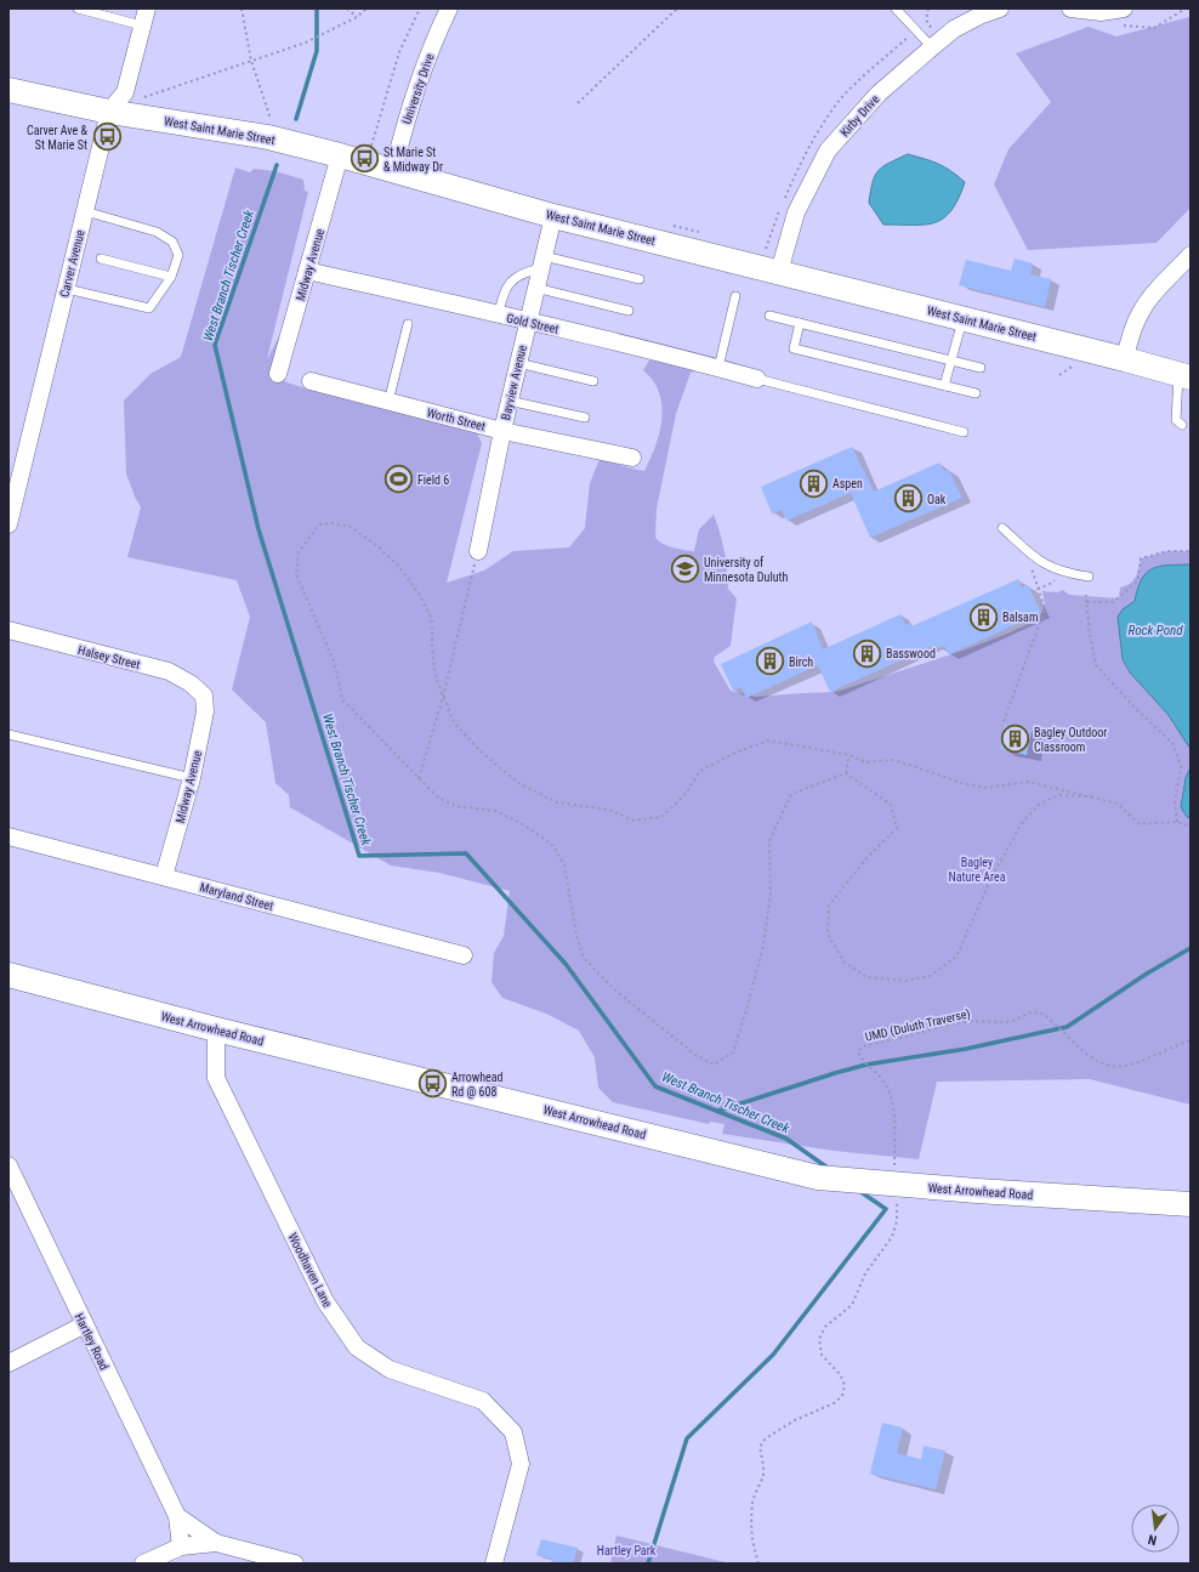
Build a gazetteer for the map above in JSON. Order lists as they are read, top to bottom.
{
  "streets": {
    "street": [
      "University Drive",
      "Kirby Drive",
      "West Saint Marie Street",
      "Carver Avenue",
      "Midway Avenue",
      "Gold Street",
      "Bayview Avenue",
      "Worth Street",
      "Halsey Street",
      "Maryland Street",
      "West Arrowhead Road",
      "Woodhaven Lane",
      "Hartley Road"
    ],
    "path": ["UMD (Duluth Traverse)"]
  },
  "crossings": [
    ["University Drive", "West Saint Marie Street"],
    ["Kirby Drive", "West Saint Marie Street"],
    ["West Saint Marie Street", "Carver Avenue"],
    ["West Saint Marie Street", "Midway Avenue"],
    ["West Saint Marie Street", "Bayview Avenue"],
    ["Midway Avenue", "Gold Street"],
    ["Midway Avenue", "Halsey Street"],
    ["Midway Avenue", "Maryland Street"],
    ["Gold Street", "Bayview Avenue"],
    ["Bayview Avenue", "Worth Street"],
    ["UMD (Duluth Traverse)", "West Arrowhead Road"],
    ["West Arrowhead Road", "Woodhaven Lane"]
  ],
  "water": ["West Branch Tischer Creek", "Rock Pond"],
  "parks": ["Bagley Nature Area", "Hartley Park"],
  "places": {
    "bus stop": ["Carver Ave & St Marie St", "St Marie St & Midway Dr", "Arrowhead Rd @ 608"],
    "sports": ["Field 6"],
    "building": [
      "Aspen",
      "Oak",
      "Balsam",
      "Basswood",
      "Birch",
      "Bagley Outdoor Classroom"
    ],
    "school or university": ["University of Minnesota Duluth"]
  },
  "north": "bottom"
}
